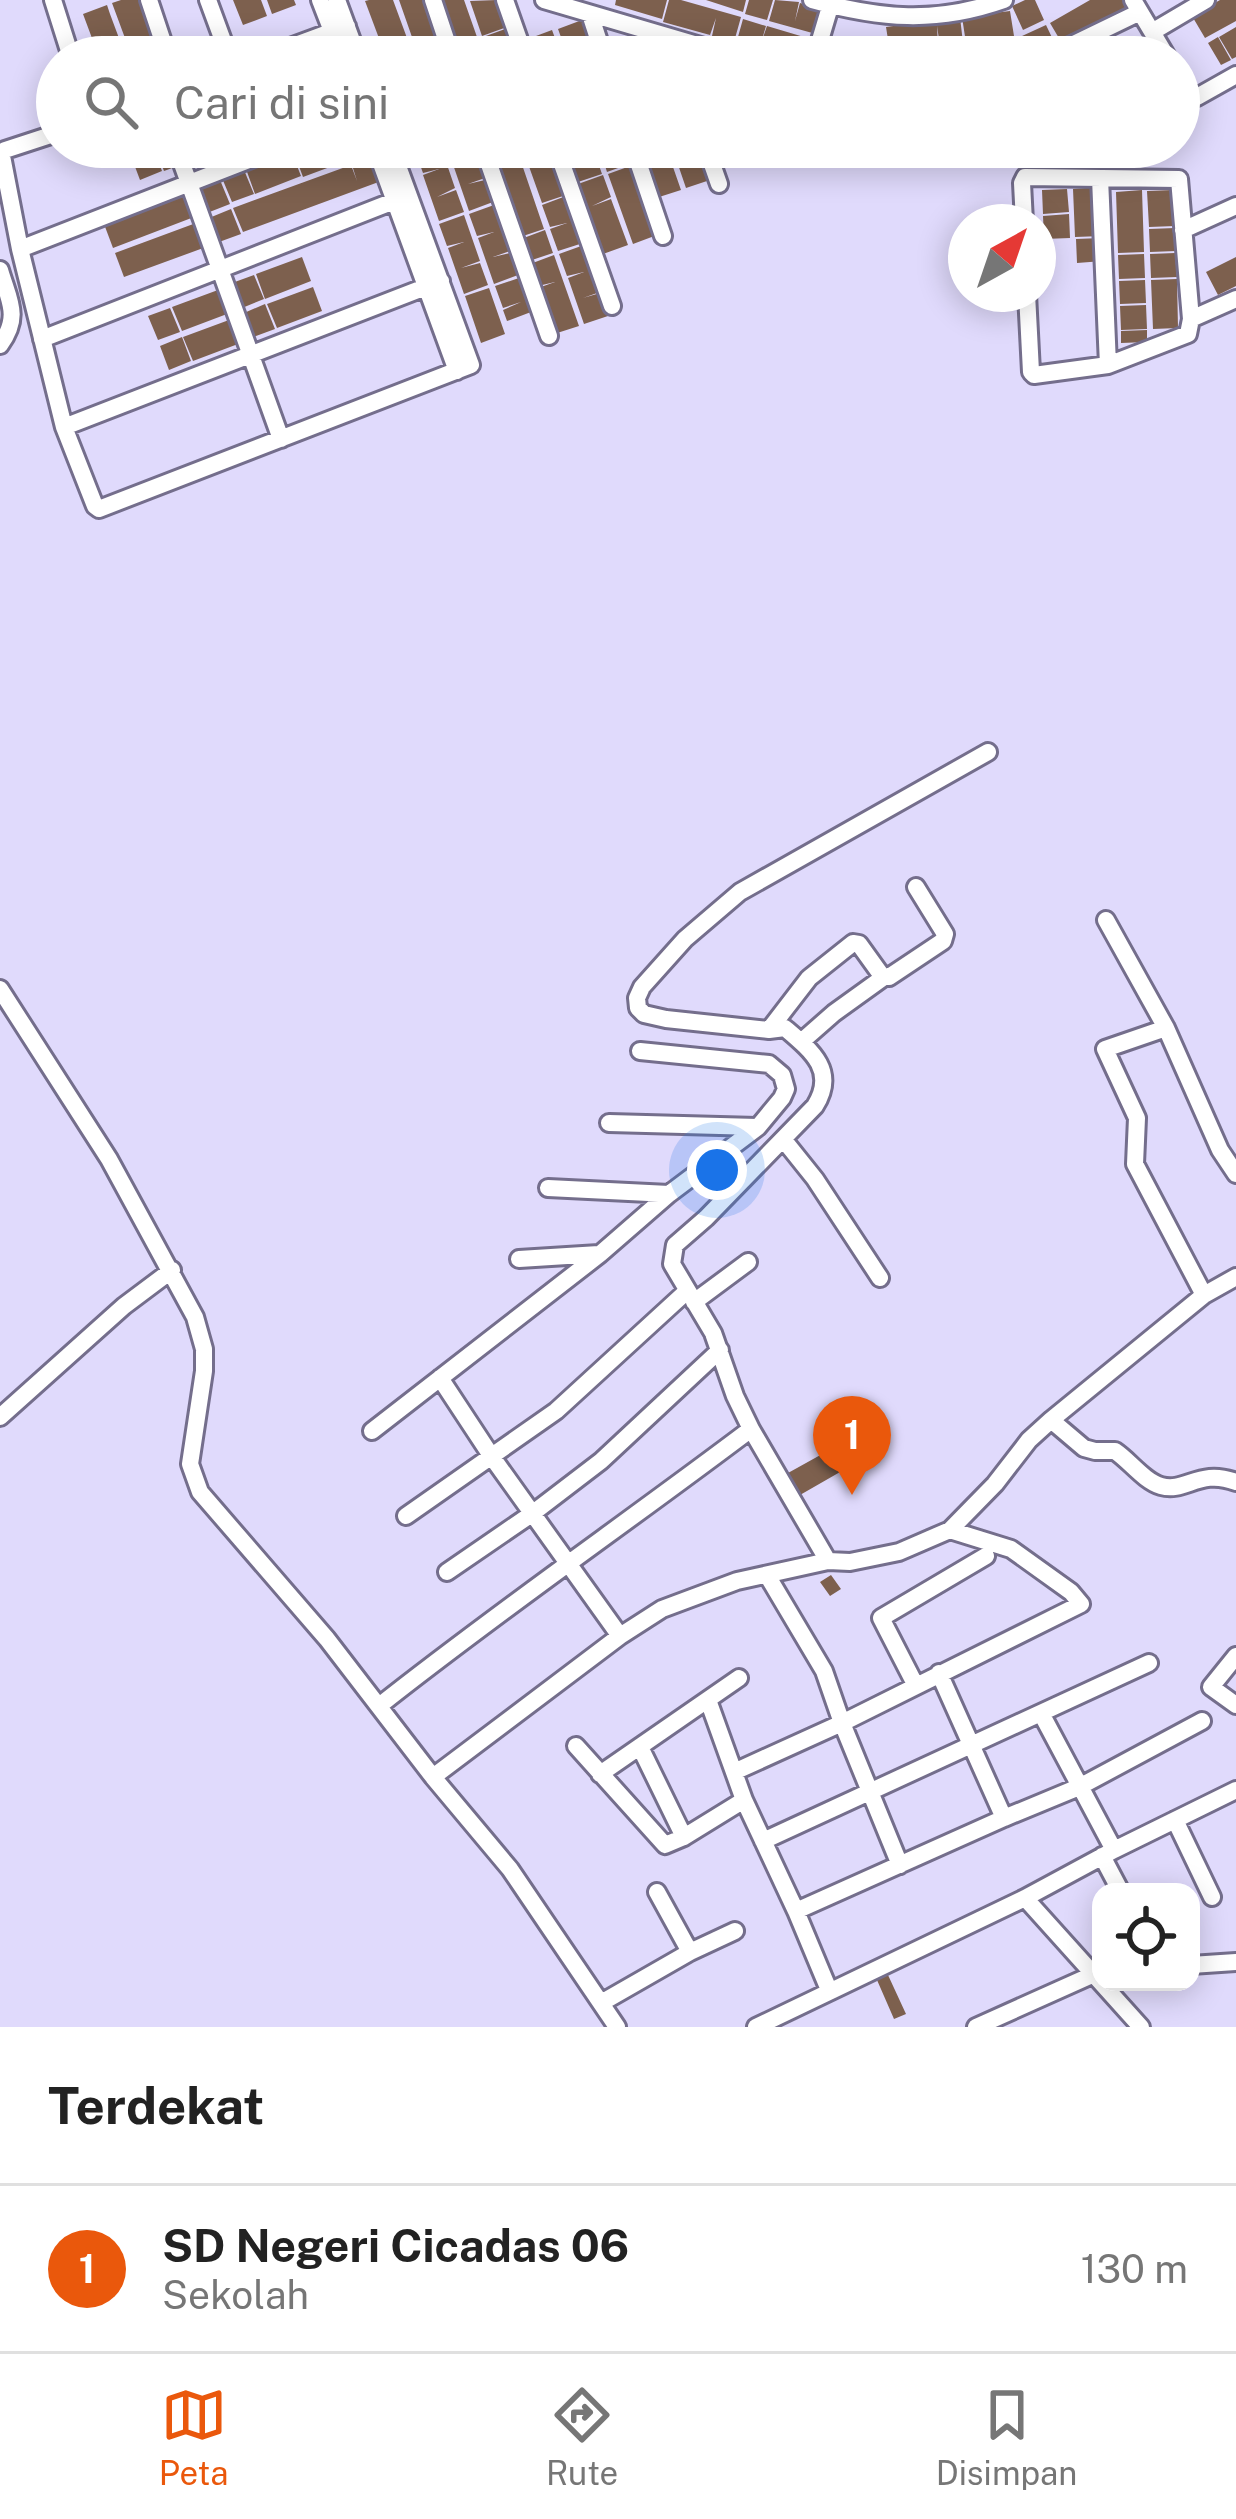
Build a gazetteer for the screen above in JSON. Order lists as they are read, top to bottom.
{
  "north": "top right",
  "page": {
    "search": "Cari di sini",
    "pins": "1",
    "heading": "Terdekat",
    "list": [
      {
        "mark": "1",
        "name": "SD Negeri Cicadas 06",
        "note": "Sekolah",
        "value": "130 m"
      }
    ],
    "nav": ["Peta", "Rute", "Disimpan"]
  }
}
